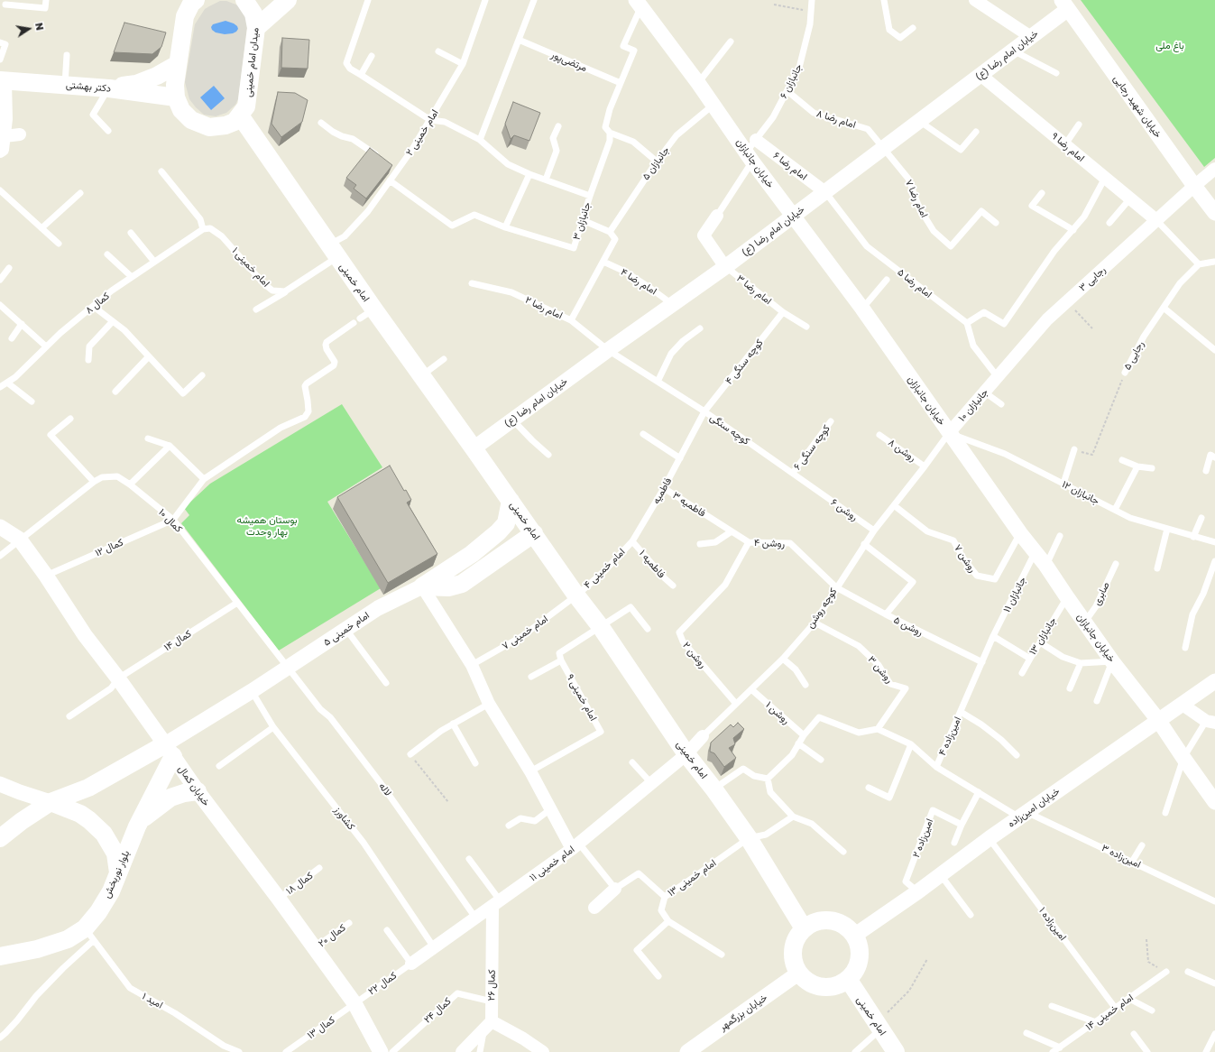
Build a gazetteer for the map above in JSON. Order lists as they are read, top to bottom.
{
  "streets": {
    "main road": [
      "میدان امام خمینی",
      "دکتر بهشتی",
      "امام خمینی",
      "امام خمینی ۵",
      "بلوار نوربخش"
    ],
    "street": [
      "خیابان امام رضا (ع)",
      "خیابان شهید رجایی",
      "امام رضا ۹",
      "خیابان جانبازان",
      "امام رضا ۶",
      "رجایی ۳",
      "جانبازان ۱۰",
      "خیابان کمال",
      "خیابان امین‌زاده",
      "امام خمینی ۱۱",
      "کمال ۲۶",
      "خیابان بزرگمهر"
    ],
    "lane": [
      "مرتضی‌پور",
      "جانبازان ۶",
      "امام رضا ۸",
      "امام خمینی ۲",
      "جانبازان ۵",
      "امام رضا ۷",
      "جانبازان ۳",
      "امام خمینی ۱",
      "امام رضا ۴",
      "امام رضا ۵",
      "امام رضا ۳",
      "کمال ۸",
      "امام رضا ۲",
      "رجایی ۵",
      "کوچه سنگی ۴",
      "کوچه سنگی",
      "کوچه سنگی ۶",
      "روشن ۸",
      "فاطمیه",
      "جانبازان ۱۲",
      "فاطمیه ۳",
      "روشن ۶",
      "کمال ۱۰",
      "روشن ۴",
      "کمال ۱۲",
      "روشن ۷",
      "فاطمیه ۱",
      "امام خمینی ۴",
      "صابری",
      "جانبازان ۱۱",
      "کوچه روشن",
      "روشن ۵",
      "امام خمینی ۷",
      "جانبازان ۱۳",
      "کمال ۱۴",
      "روشن ۲",
      "روشن ۳",
      "امام خمینی ۹",
      "روشن ۱",
      "امین‌زاده ۴",
      "لاله",
      "کشاورز",
      "امین‌زاده ۲",
      "امین‌زاده ۳",
      "امام خمینی ۱۳",
      "کمال ۱۸",
      "امین‌زاده ۱",
      "کمال ۲۰",
      "کمال ۲۲",
      "امید ۱",
      "کمال ۲۴",
      "امام خمینی ۱۴",
      "کمال ۱۳"
    ]
  },
  "crossings": [
    ["خیابان امام رضا (ع)", "خیابان شهید رجایی"],
    ["خیابان امام رضا (ع)", "امام رضا ۸"],
    ["خیابان امام رضا (ع)", "امام رضا ۹"],
    ["خیابان امام رضا (ع)", "خیابان جانبازان"],
    ["خیابان امام رضا (ع)", "امام رضا ۶"],
    ["خیابان امام رضا (ع)", "امام رضا ۷"],
    ["خیابان امام رضا (ع)", "امام رضا ۴"],
    ["خیابان امام رضا (ع)", "امام خمینی"],
    ["خیابان امام رضا (ع)", "امام رضا ۵"],
    ["خیابان امام رضا (ع)", "امام رضا ۳"],
    ["خیابان امام رضا (ع)", "امام رضا ۲"],
    ["مرتضی‌پور", "جانبازان ۳"],
    ["میدان امام خمینی", "دکتر بهشتی"],
    ["میدان امام خمینی", "امام خمینی"],
    ["جانبازان ۶", "امام رضا ۸"],
    ["جانبازان ۶", "خیابان جانبازان"],
    ["جانبازان ۶", "امام رضا ۶"],
    ["خیابان شهید رجایی", "رجایی ۳"],
    ["امام رضا ۸", "امام رضا ۷"],
    ["امام خمینی ۲", "جانبازان ۳"],
    ["امام خمینی ۲", "امام خمینی"],
    ["امام رضا ۹", "رجایی ۳"],
    ["جانبازان ۵", "خیابان جانبازان"],
    ["خیابان جانبازان", "جانبازان ۳"],
    ["خیابان جانبازان", "جانبازان ۱۰"],
    ["خیابان جانبازان", "جانبازان ۱۲"],
    ["خیابان جانبازان", "روشن ۷"],
    ["خیابان جانبازان", "صابری"],
    ["خیابان جانبازان", "جانبازان ۱۱"],
    ["خیابان جانبازان", "کوچه روشن"],
    ["خیابان جانبازان", "جانبازان ۱۳"],
    ["خیابان جانبازان", "خیابان امین‌زاده"],
    ["امام رضا ۶", "امام رضا ۵"],
    ["امام خمینی ۱", "کمال ۸"],
    ["رجایی ۳", "جانبازان ۱۰"],
    ["امام خمینی", "امام خمینی ۴"],
    ["امام خمینی", "امام خمینی ۵"],
    ["امام خمینی", "امام خمینی ۷"],
    ["امام خمینی", "خیابان امین‌زاده"],
    ["امام خمینی", "امام خمینی ۱۱"],
    ["امام خمینی", "امام خمینی ۱۳"],
    ["امام خمینی", "خیابان بزرگمهر"],
    ["امام رضا ۳", "کوچه سنگی ۴"],
    ["امام رضا ۲", "کوچه سنگی"],
    ["کوچه سنگی ۴", "کوچه سنگی"],
    ["کوچه سنگی ۴", "فاطمیه"],
    ["جانبازان ۱۰", "جانبازان ۱۲"],
    ["جانبازان ۱۰", "کوچه روشن"],
    ["کوچه سنگی", "کوچه سنگی ۶"],
    ["کوچه سنگی", "روشن ۶"],
    ["روشن ۸", "کوچه روشن"],
    ["فاطمیه", "فاطمیه ۳"],
    ["فاطمیه", "فاطمیه ۱"],
    ["فاطمیه", "امام خمینی ۴"],
    ["جانبازان ۱۲", "کوچه روشن"],
    ["فاطمیه ۳", "روشن ۴"],
    ["روشن ۶", "کوچه روشن"],
    ["کمال ۱۰", "کمال ۱۲"],
    ["کمال ۱۰", "امام خمینی ۵"],
    ["کمال ۱۰", "کمال ۱۴"],
    ["کمال ۱۰", "خیابان کمال"],
    ["کمال ۱۰", "لاله"],
    ["روشن ۴", "کوچه روشن"],
    ["روشن ۴", "روشن ۵"],
    ["روشن ۴", "روشن ۲"],
    ["کمال ۱۲", "خیابان کمال"],
    ["روشن ۷", "کوچه روشن"],
    ["فاطمیه ۱", "امام خمینی ۴"],
    ["امام خمینی ۴", "امام خمینی ۷"],
    ["جانبازان ۱۱", "جانبازان ۱۳"],
    ["جانبازان ۱۱", "امین‌زاده ۴"],
    ["کوچه روشن", "روشن ۵"],
    ["کوچه روشن", "روشن ۲"],
    ["کوچه روشن", "روشن ۳"],
    ["کوچه روشن", "روشن ۱"],
    ["کوچه روشن", "امام خمینی ۱۱"],
    ["روشن ۵", "امین‌زاده ۴"],
    ["امام خمینی ۵", "خیابان کمال"],
    ["امام خمینی ۵", "لاله"],
    ["امام خمینی ۵", "کشاورز"],
    ["امام خمینی ۵", "بلوار نوربخش"],
    ["جانبازان ۱۳", "امین‌زاده ۴"],
    ["کمال ۱۴", "خیابان کمال"],
    ["امین‌زاده ۴", "خیابان امین‌زاده"],
    ["امین‌زاده ۴", "امین‌زاده ۳"],
    ["خیابان کمال", "بلوار نوربخش"],
    ["خیابان کمال", "کمال ۱۸"],
    ["خیابان کمال", "کمال ۲۰"],
    ["خیابان کمال", "کمال ۲۲"],
    ["خیابان کمال", "کمال ۱۳"],
    ["لاله", "امام خمینی ۱۱"],
    ["خیابان امین‌زاده", "امین‌زاده ۲"],
    ["خیابان امین‌زاده", "امین‌زاده ۳"],
    ["خیابان امین‌زاده", "امین‌زاده ۱"],
    ["خیابان امین‌زاده", "خیابان بزرگمهر"],
    ["کشاورز", "امام خمینی ۱۱"],
    ["امام خمینی ۱۱", "کمال ۲۲"],
    ["امام خمینی ۱۱", "کمال ۲۶"],
    ["بلوار نوربخش", "امید ۱"],
    ["امین‌زاده ۱", "امام خمینی ۱۴"],
    ["کمال ۲۲", "کمال ۱۳"],
    ["کمال ۲۶", "کمال ۲۴"]
  ],
  "parks": ["باغ ملی", "بوستان همیشه بهار وحدت"],
  "north": "right"
}
